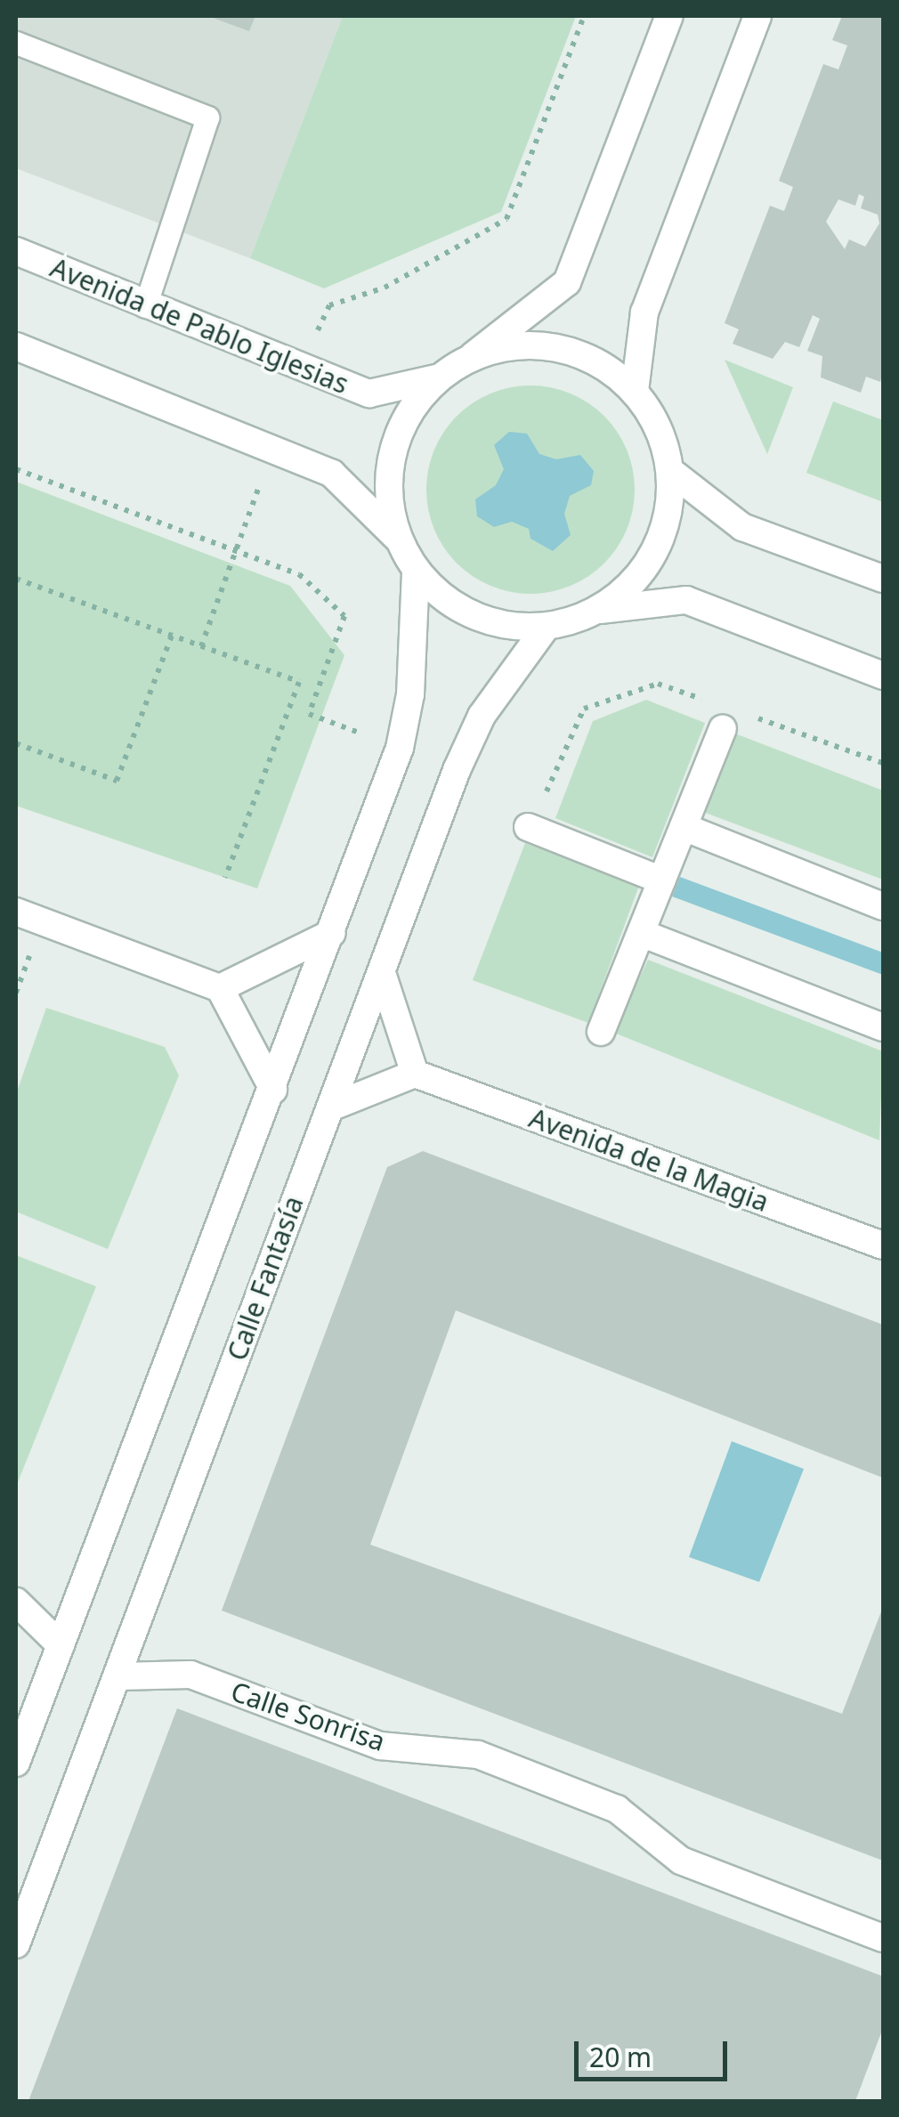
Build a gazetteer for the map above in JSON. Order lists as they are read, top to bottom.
{
  "streets": {
    "street": [
      "Avenida de Pablo Iglesias",
      "Avenida de la Magia",
      "Calle Fantasía",
      "Calle Sonrisa"
    ]
  },
  "crossings": [
    ["Avenida de Pablo Iglesias", "Calle Fantasía"],
    ["Calle Fantasía", "Calle Sonrisa"]
  ],
  "scale_bar": "20 m"
}
